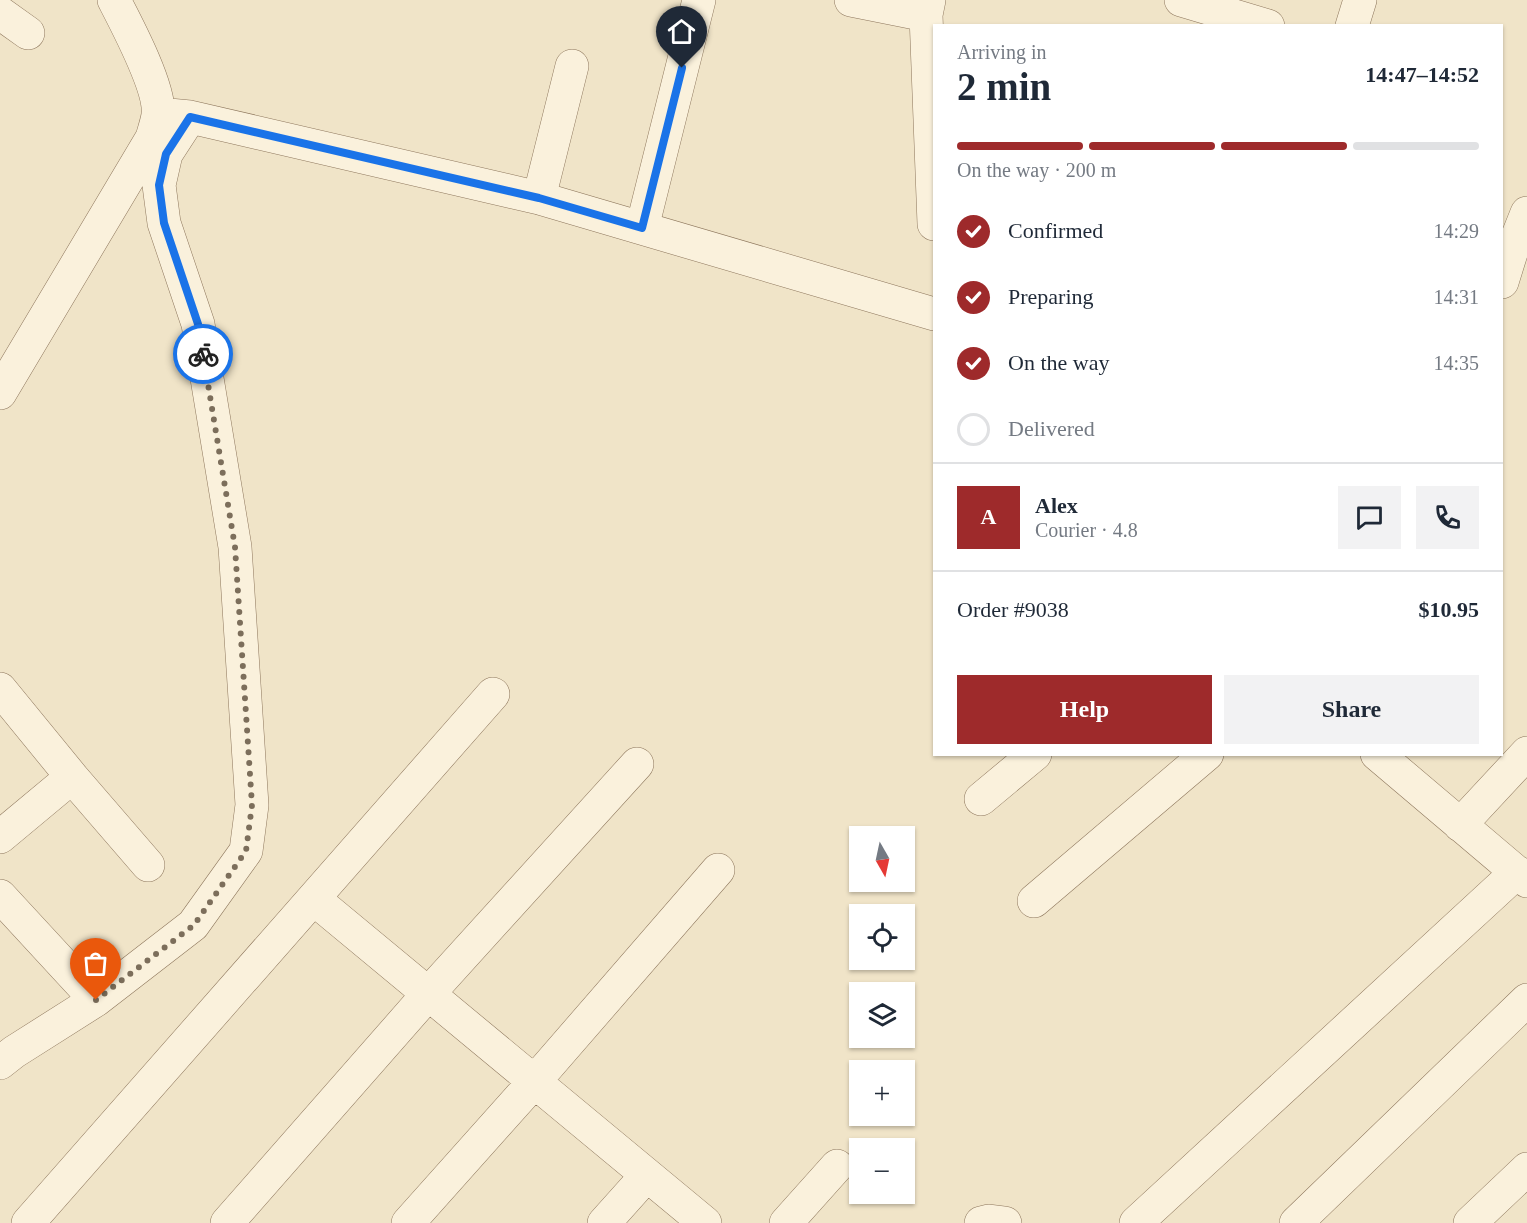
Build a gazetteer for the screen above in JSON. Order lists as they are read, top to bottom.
{
  "north": "bottom",
  "page": {
    "heading": ["2 min", "Arriving in", "14:47–14:52"],
    "panel": [
      "Alex",
      "Courier · 4.8",
      "Order #9038",
      "$10.95"
    ],
    "bar": "On the way · 200 m",
    "list": [
      ["Confirmed", "14:29"],
      ["Preparing", "14:31"],
      ["On the way", "14:35"],
      "Delivered"
    ],
    "round": "A",
    "buttons": ["Help", "Share"],
    "map_buttons": ["+", "−"]
  }
}
